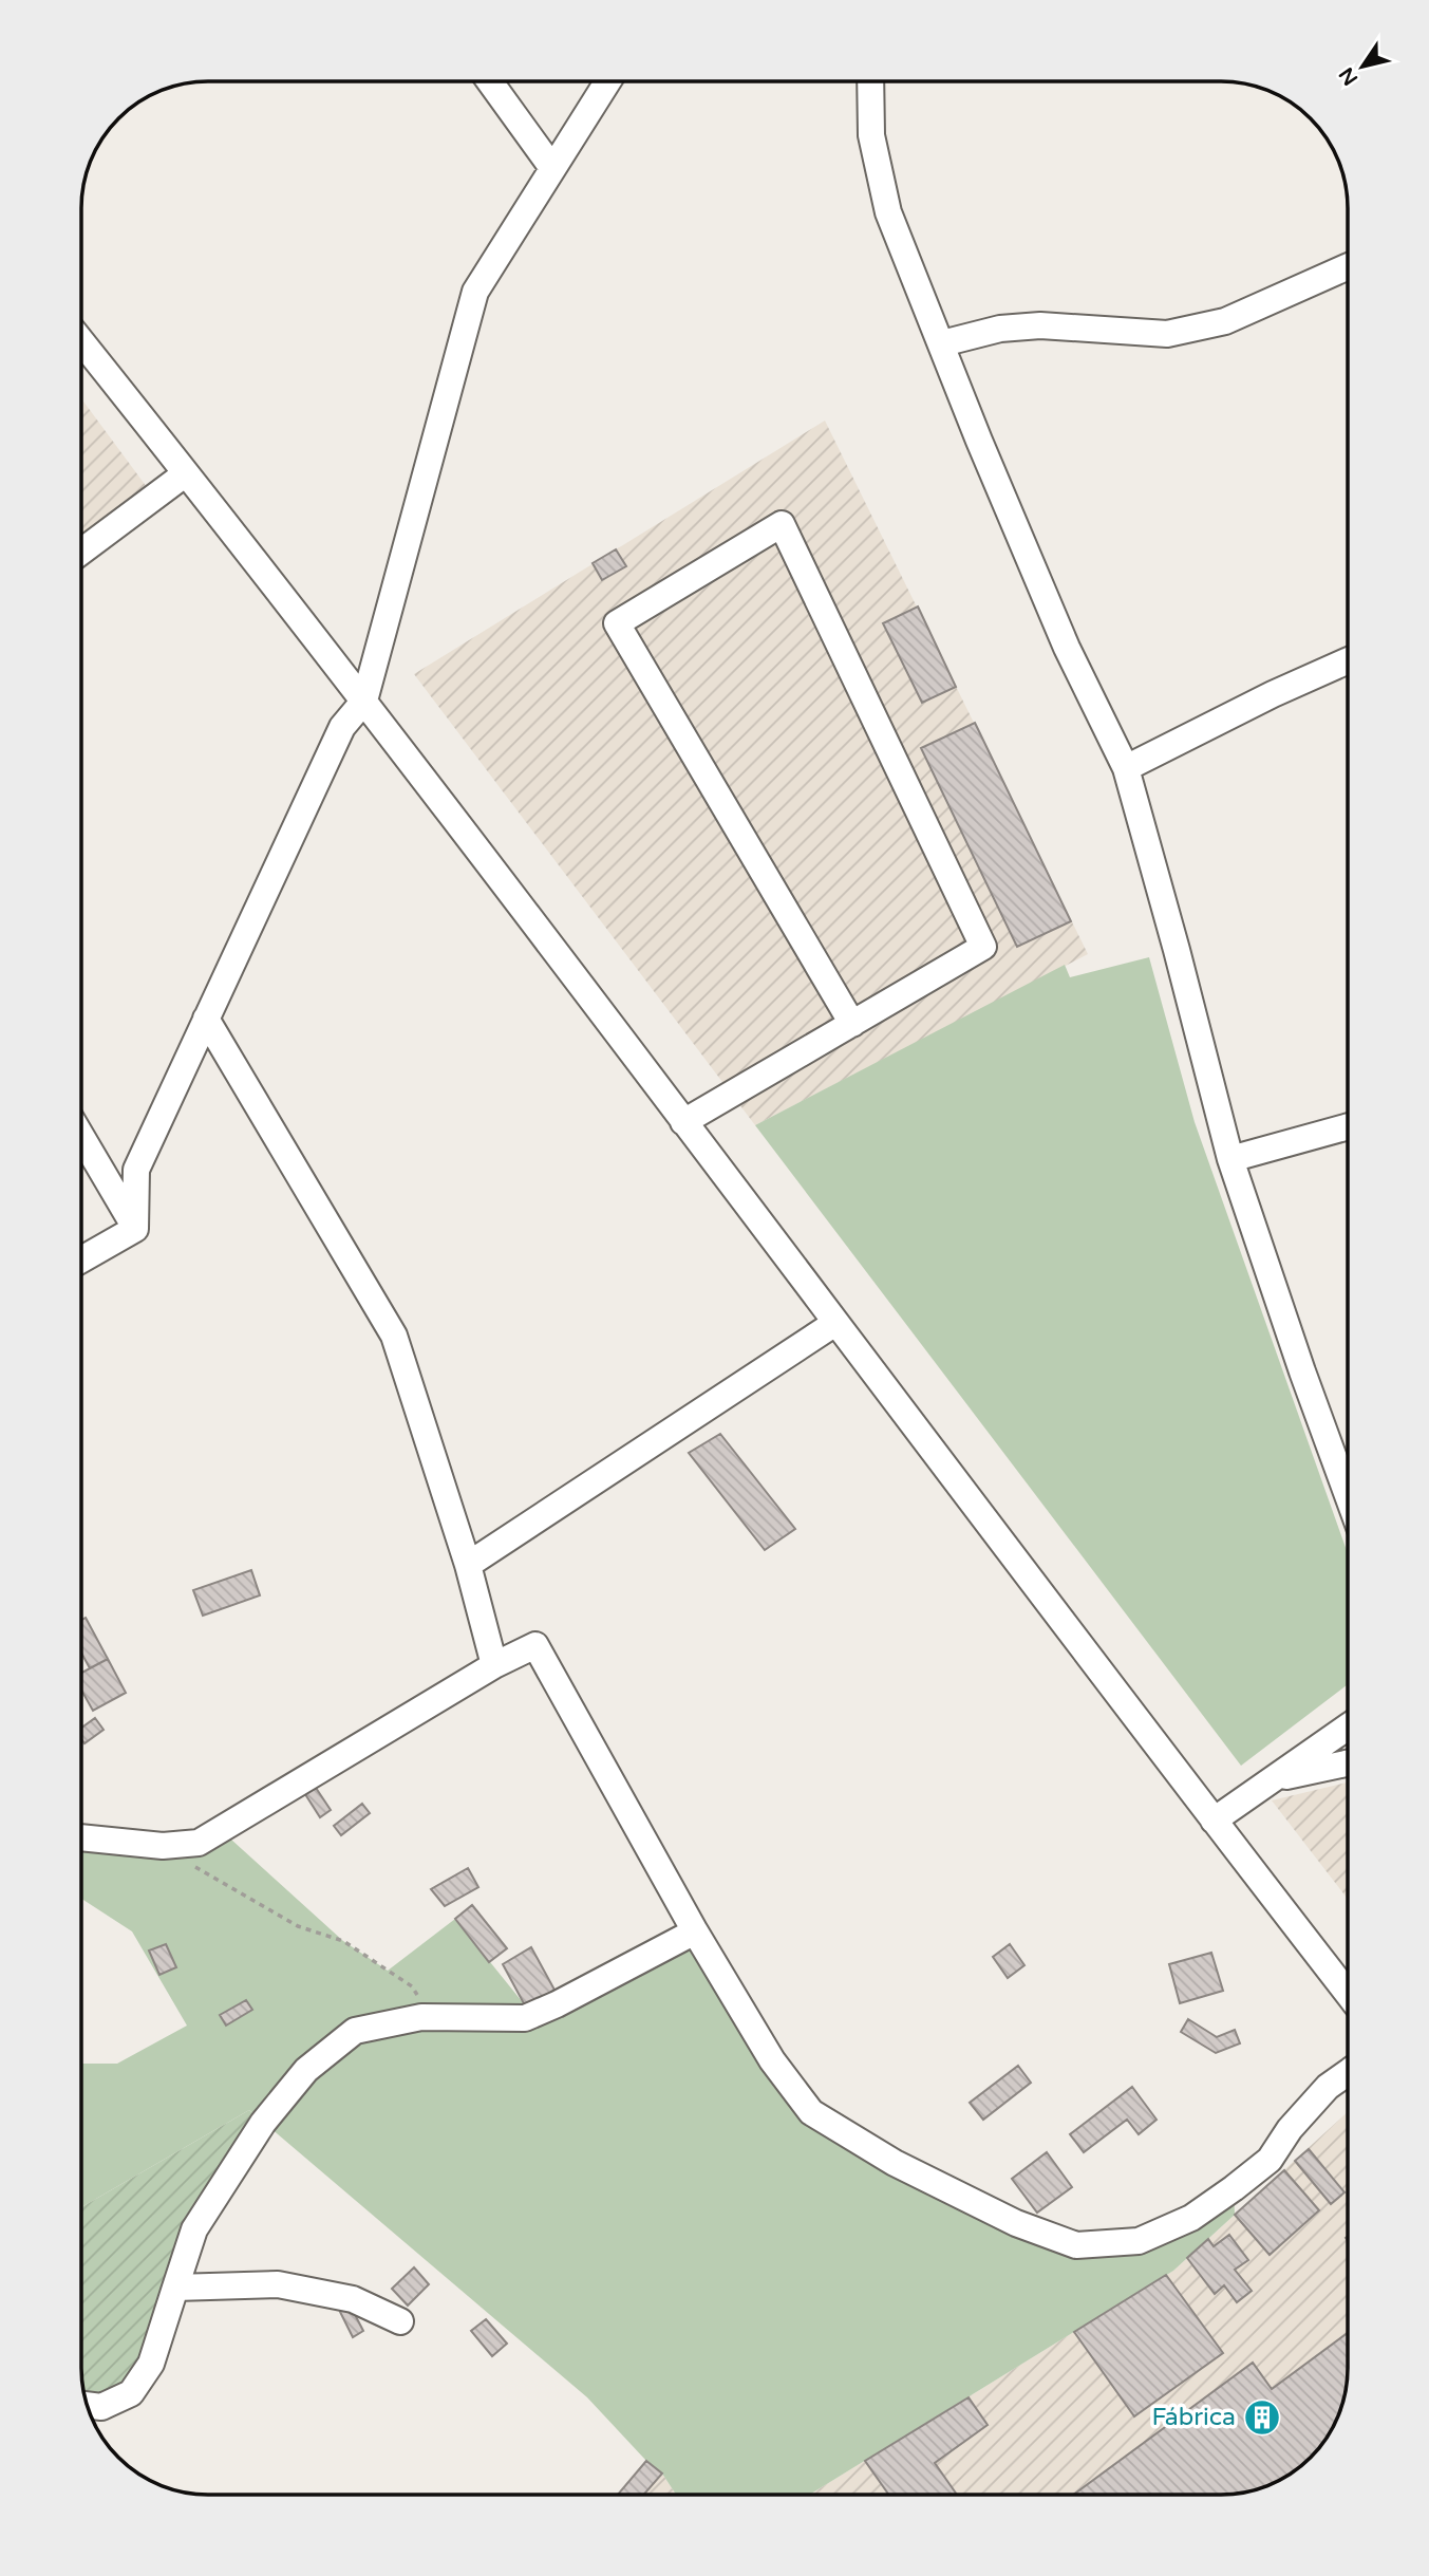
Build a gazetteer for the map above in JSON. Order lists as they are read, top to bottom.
{
  "places": {
    "building": ["Fábrica"]
  },
  "north": "bottom left"
}
